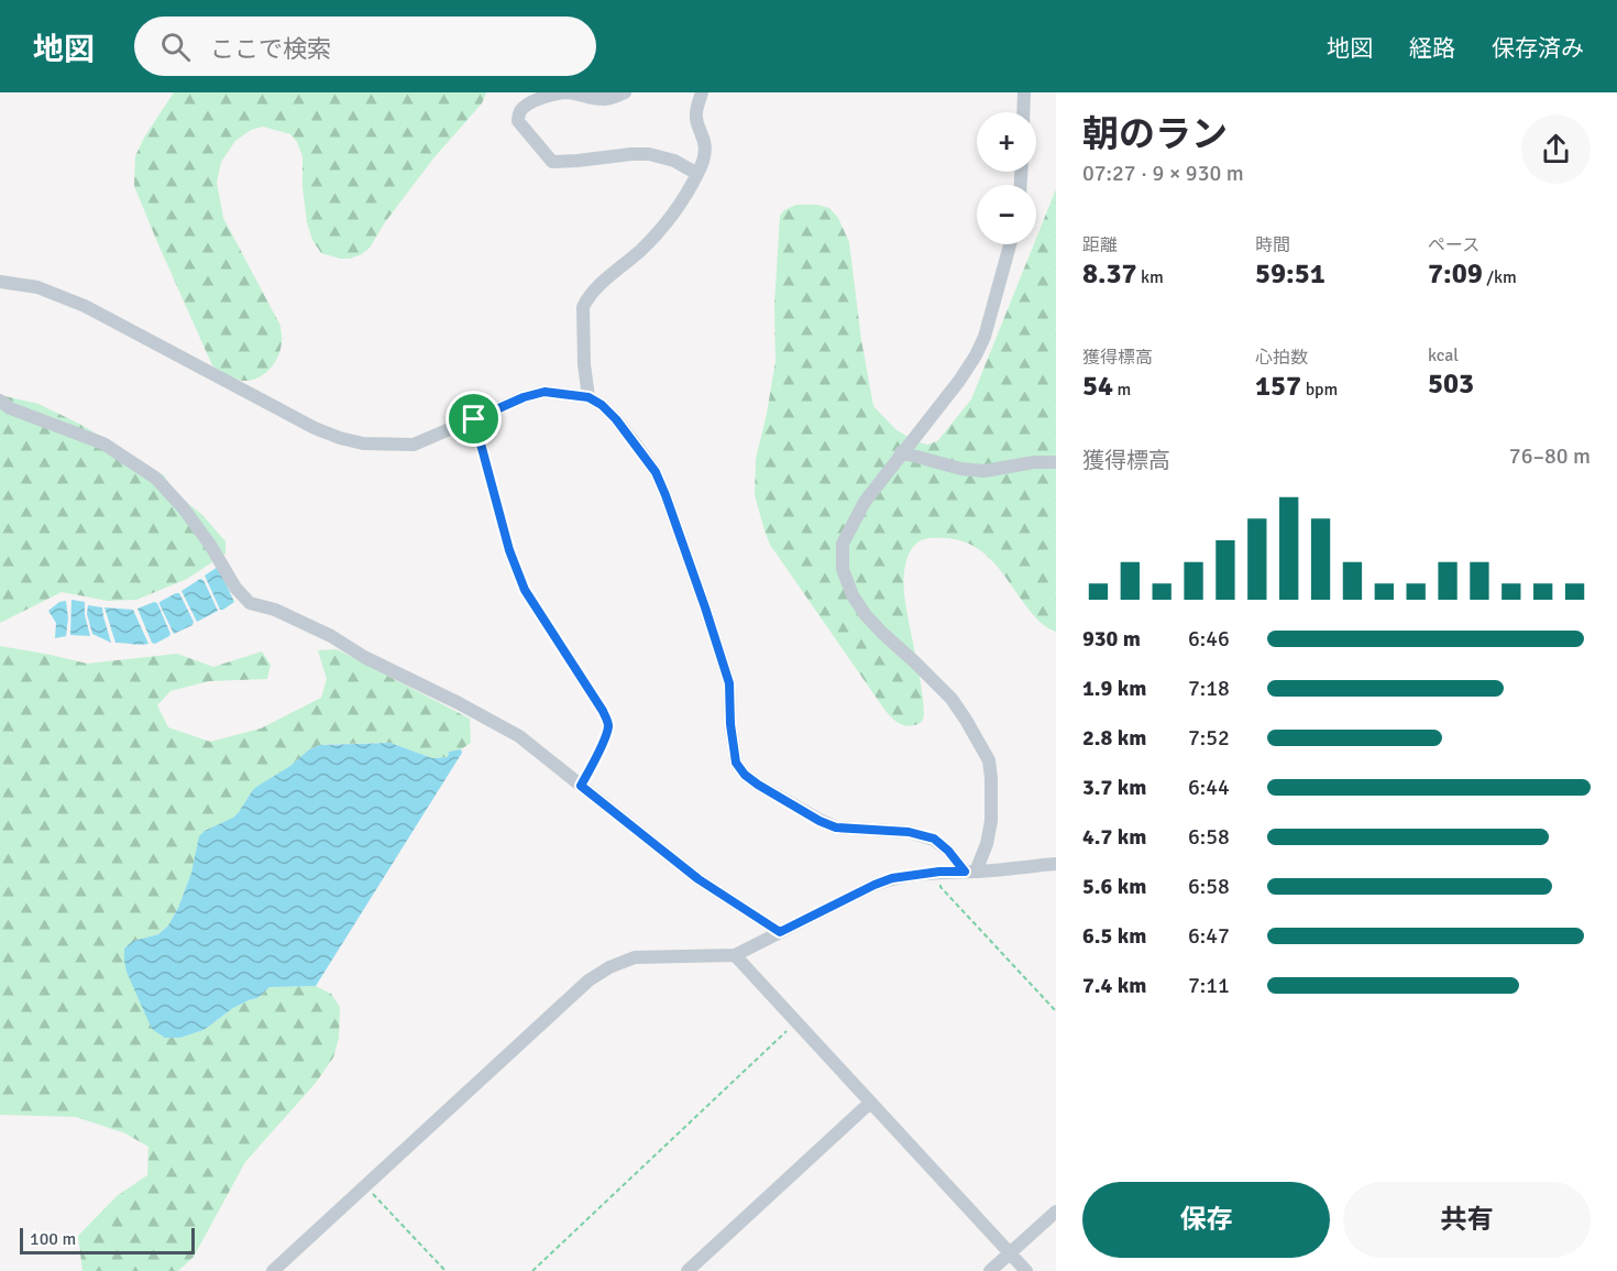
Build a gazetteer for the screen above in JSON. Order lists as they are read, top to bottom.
{
  "scale_bar": "100 m",
  "page": {
    "header": "地図",
    "search": "ここで検索",
    "nav": ["地図", "経路", "保存済み"],
    "heading": ["朝のラン", "07:27 · 9 × 930 m"],
    "map_buttons": ["+", "−"],
    "stats": [
      ["距離", "8.37 km"],
      ["時間", "59:51"],
      ["ペース", "7:09 /km"],
      ["獲得標高", "54 m"],
      ["心拍数", "157 bpm"],
      ["kcal", "503"]
    ],
    "chart": ["獲得標高", "76–80 m"],
    "list": [
      {
        "name": "930 m",
        "note": "6:46"
      },
      {
        "name": "1.9 km",
        "note": "7:18"
      },
      {
        "name": "2.8 km",
        "note": "7:52"
      },
      {
        "name": "3.7 km",
        "note": "6:44"
      },
      {
        "name": "4.7 km",
        "note": "6:58"
      },
      {
        "name": "5.6 km",
        "note": "6:58"
      },
      {
        "name": "6.5 km",
        "note": "6:47"
      },
      {
        "name": "7.4 km",
        "note": "7:11"
      }
    ],
    "buttons": ["保存", "共有"],
    "scale": "100 m"
  }
}
